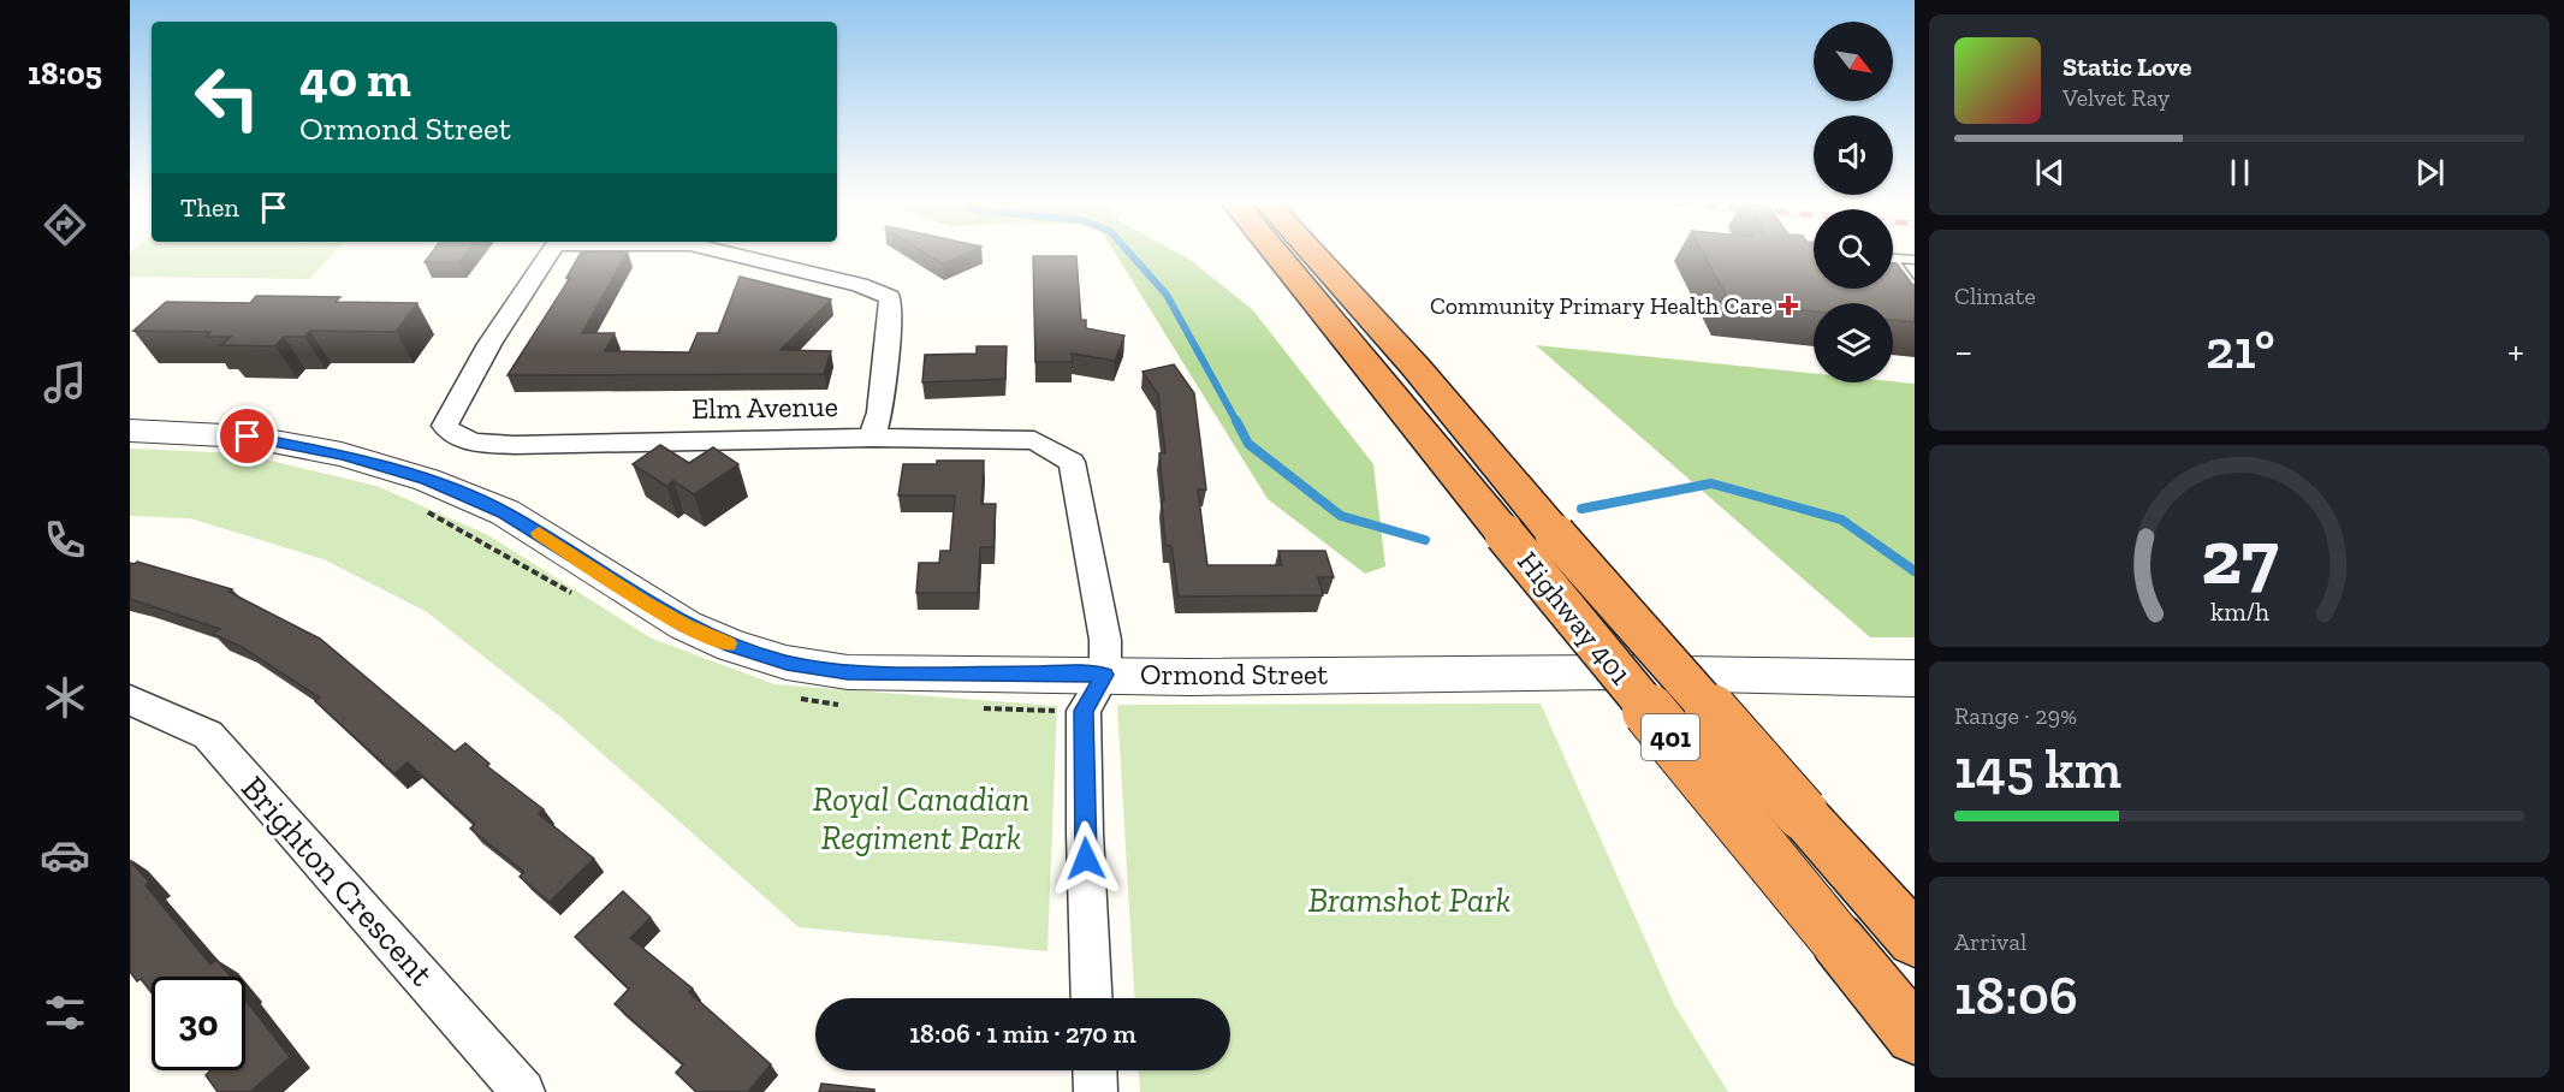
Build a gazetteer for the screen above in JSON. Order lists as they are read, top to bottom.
{
  "streets": {
    "highway": ["Highway 401", "401"],
    "street": ["Elm Avenue", "Ormond Street", "Brighton Crescent"]
  },
  "crossings": [
    ["Elm Avenue", "Ormond Street"]
  ],
  "parks": ["Royal Canadian Regiment Park", "Bramshot Park"],
  "places": {
    "health": ["Community Primary Health Care"]
  },
  "north": "bottom right",
  "page": {
    "tabs": "18:05",
    "turn": ["40 m", "Ormond Street"],
    "song": ["Static Love", "Velvet Ray"],
    "then": "Then",
    "tile": [
      "Climate",
      ["Range · 29%", "145 km"],
      ["Arrival", "18:06"]
    ],
    "heat": ["−", "21°", "+"],
    "limit": "30",
    "trip": "18:06 · 1 min · 270 m",
    "gauge": ["27", "km/h"]
  }
}
